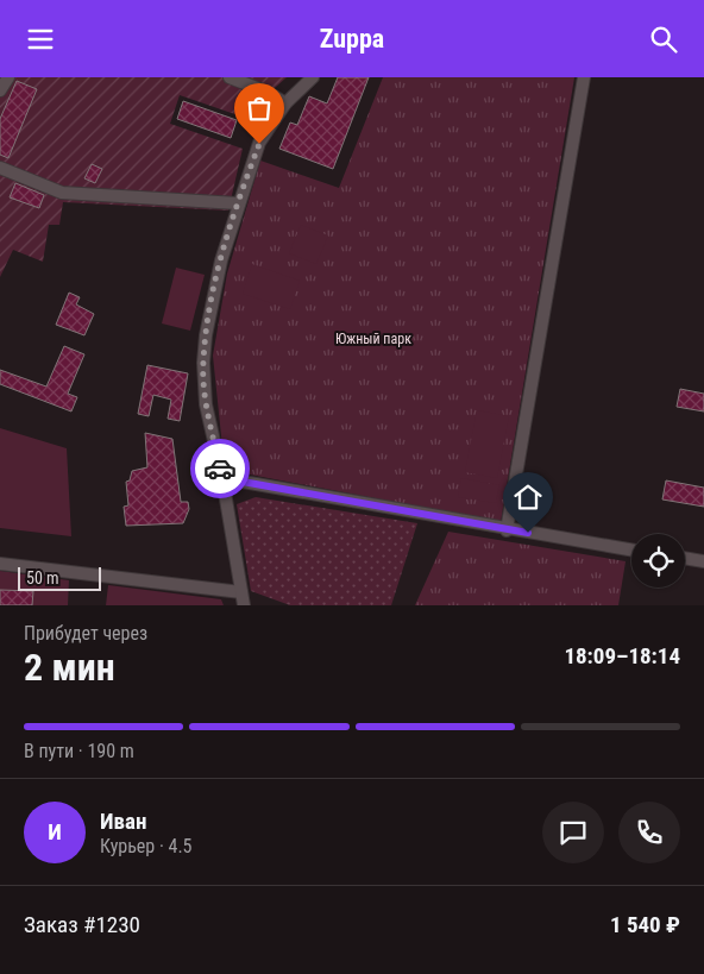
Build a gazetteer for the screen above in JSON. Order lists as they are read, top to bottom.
{
  "parks": ["Южный парк"],
  "scale_bar": "50 m",
  "page": {
    "header": "Zuppa",
    "scale": "50 m",
    "heading": ["2 мин", "Прибудет через", "18:09–18:14"],
    "panel": [
      "Иван",
      "Курьер · 4.5",
      "Заказ #1230",
      "1 540 ₽"
    ],
    "bar": "В пути · 190 m",
    "round": "И"
  }
}
